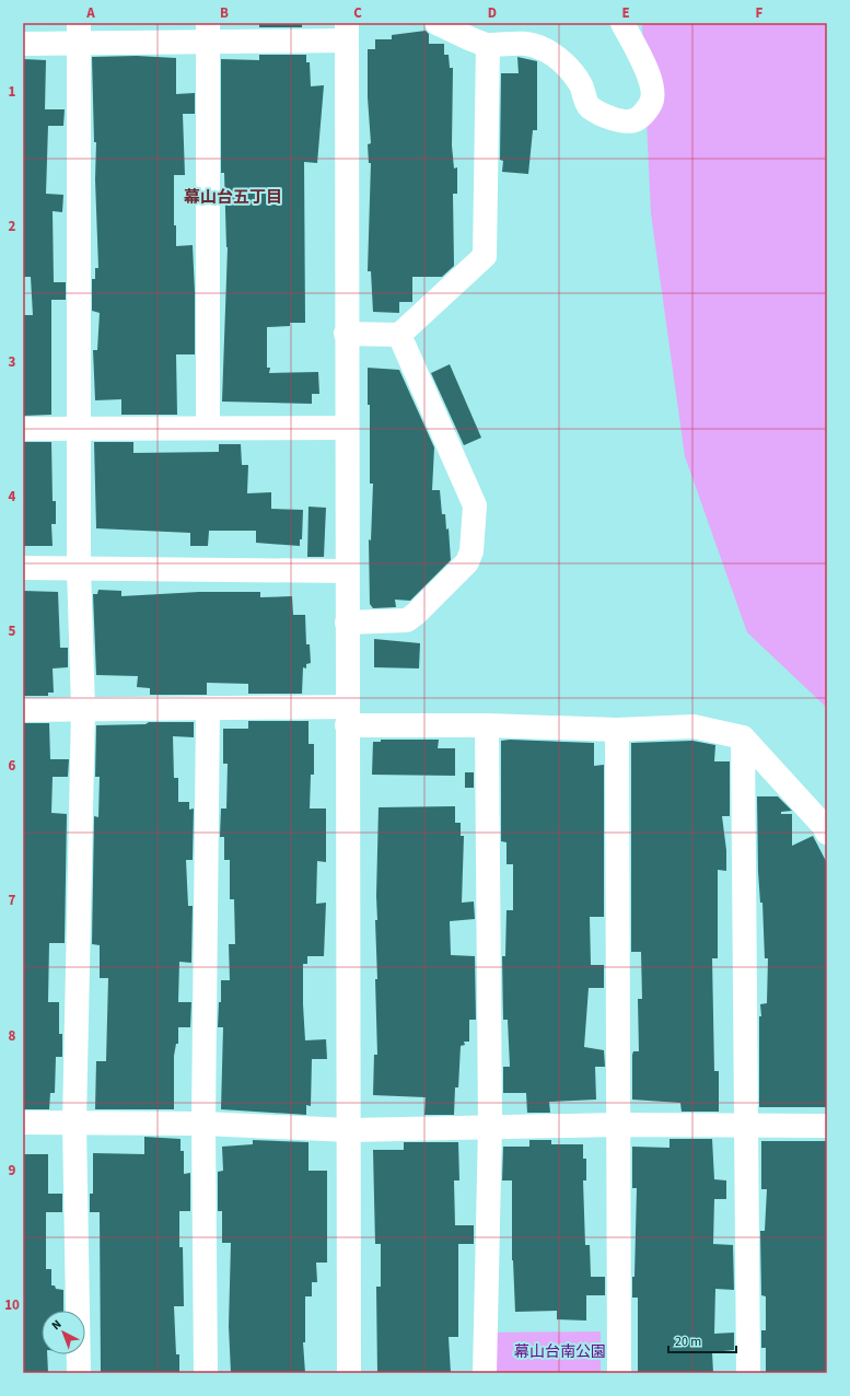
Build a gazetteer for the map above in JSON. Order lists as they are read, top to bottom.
{
  "districts": ["幕山台五丁目"],
  "parks": ["幕山台南公園"],
  "scale_bar": "20 m",
  "north": "top left",
  "grid": {
    "columns": [
      "A",
      "B",
      "C",
      "D",
      "E",
      "F"
    ],
    "rows": [
      "1",
      "2",
      "3",
      "4",
      "5",
      "6",
      "7",
      "8",
      "9",
      "10"
    ]
  }
}
